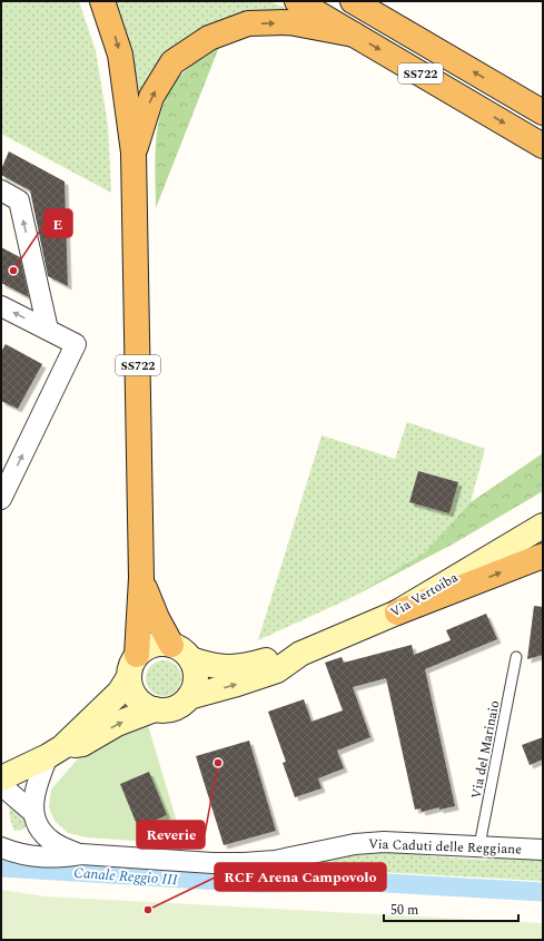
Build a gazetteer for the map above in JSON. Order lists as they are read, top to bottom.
{
  "streets": {
    "highway": ["SS722"],
    "main road": ["Via Vertoiba"],
    "street": ["Via Caduti delle Reggiane"],
    "lane": ["Via del Marinaio"]
  },
  "crossings": [
    ["SS722", "Via Vertoiba"],
    ["Via del Marinaio", "Via Caduti delle Reggiane"]
  ],
  "water": ["Canale Reggio III"],
  "places": ["E", "Reverie", "RCF Arena Campovolo"],
  "scale_bar": "50 m"
}
